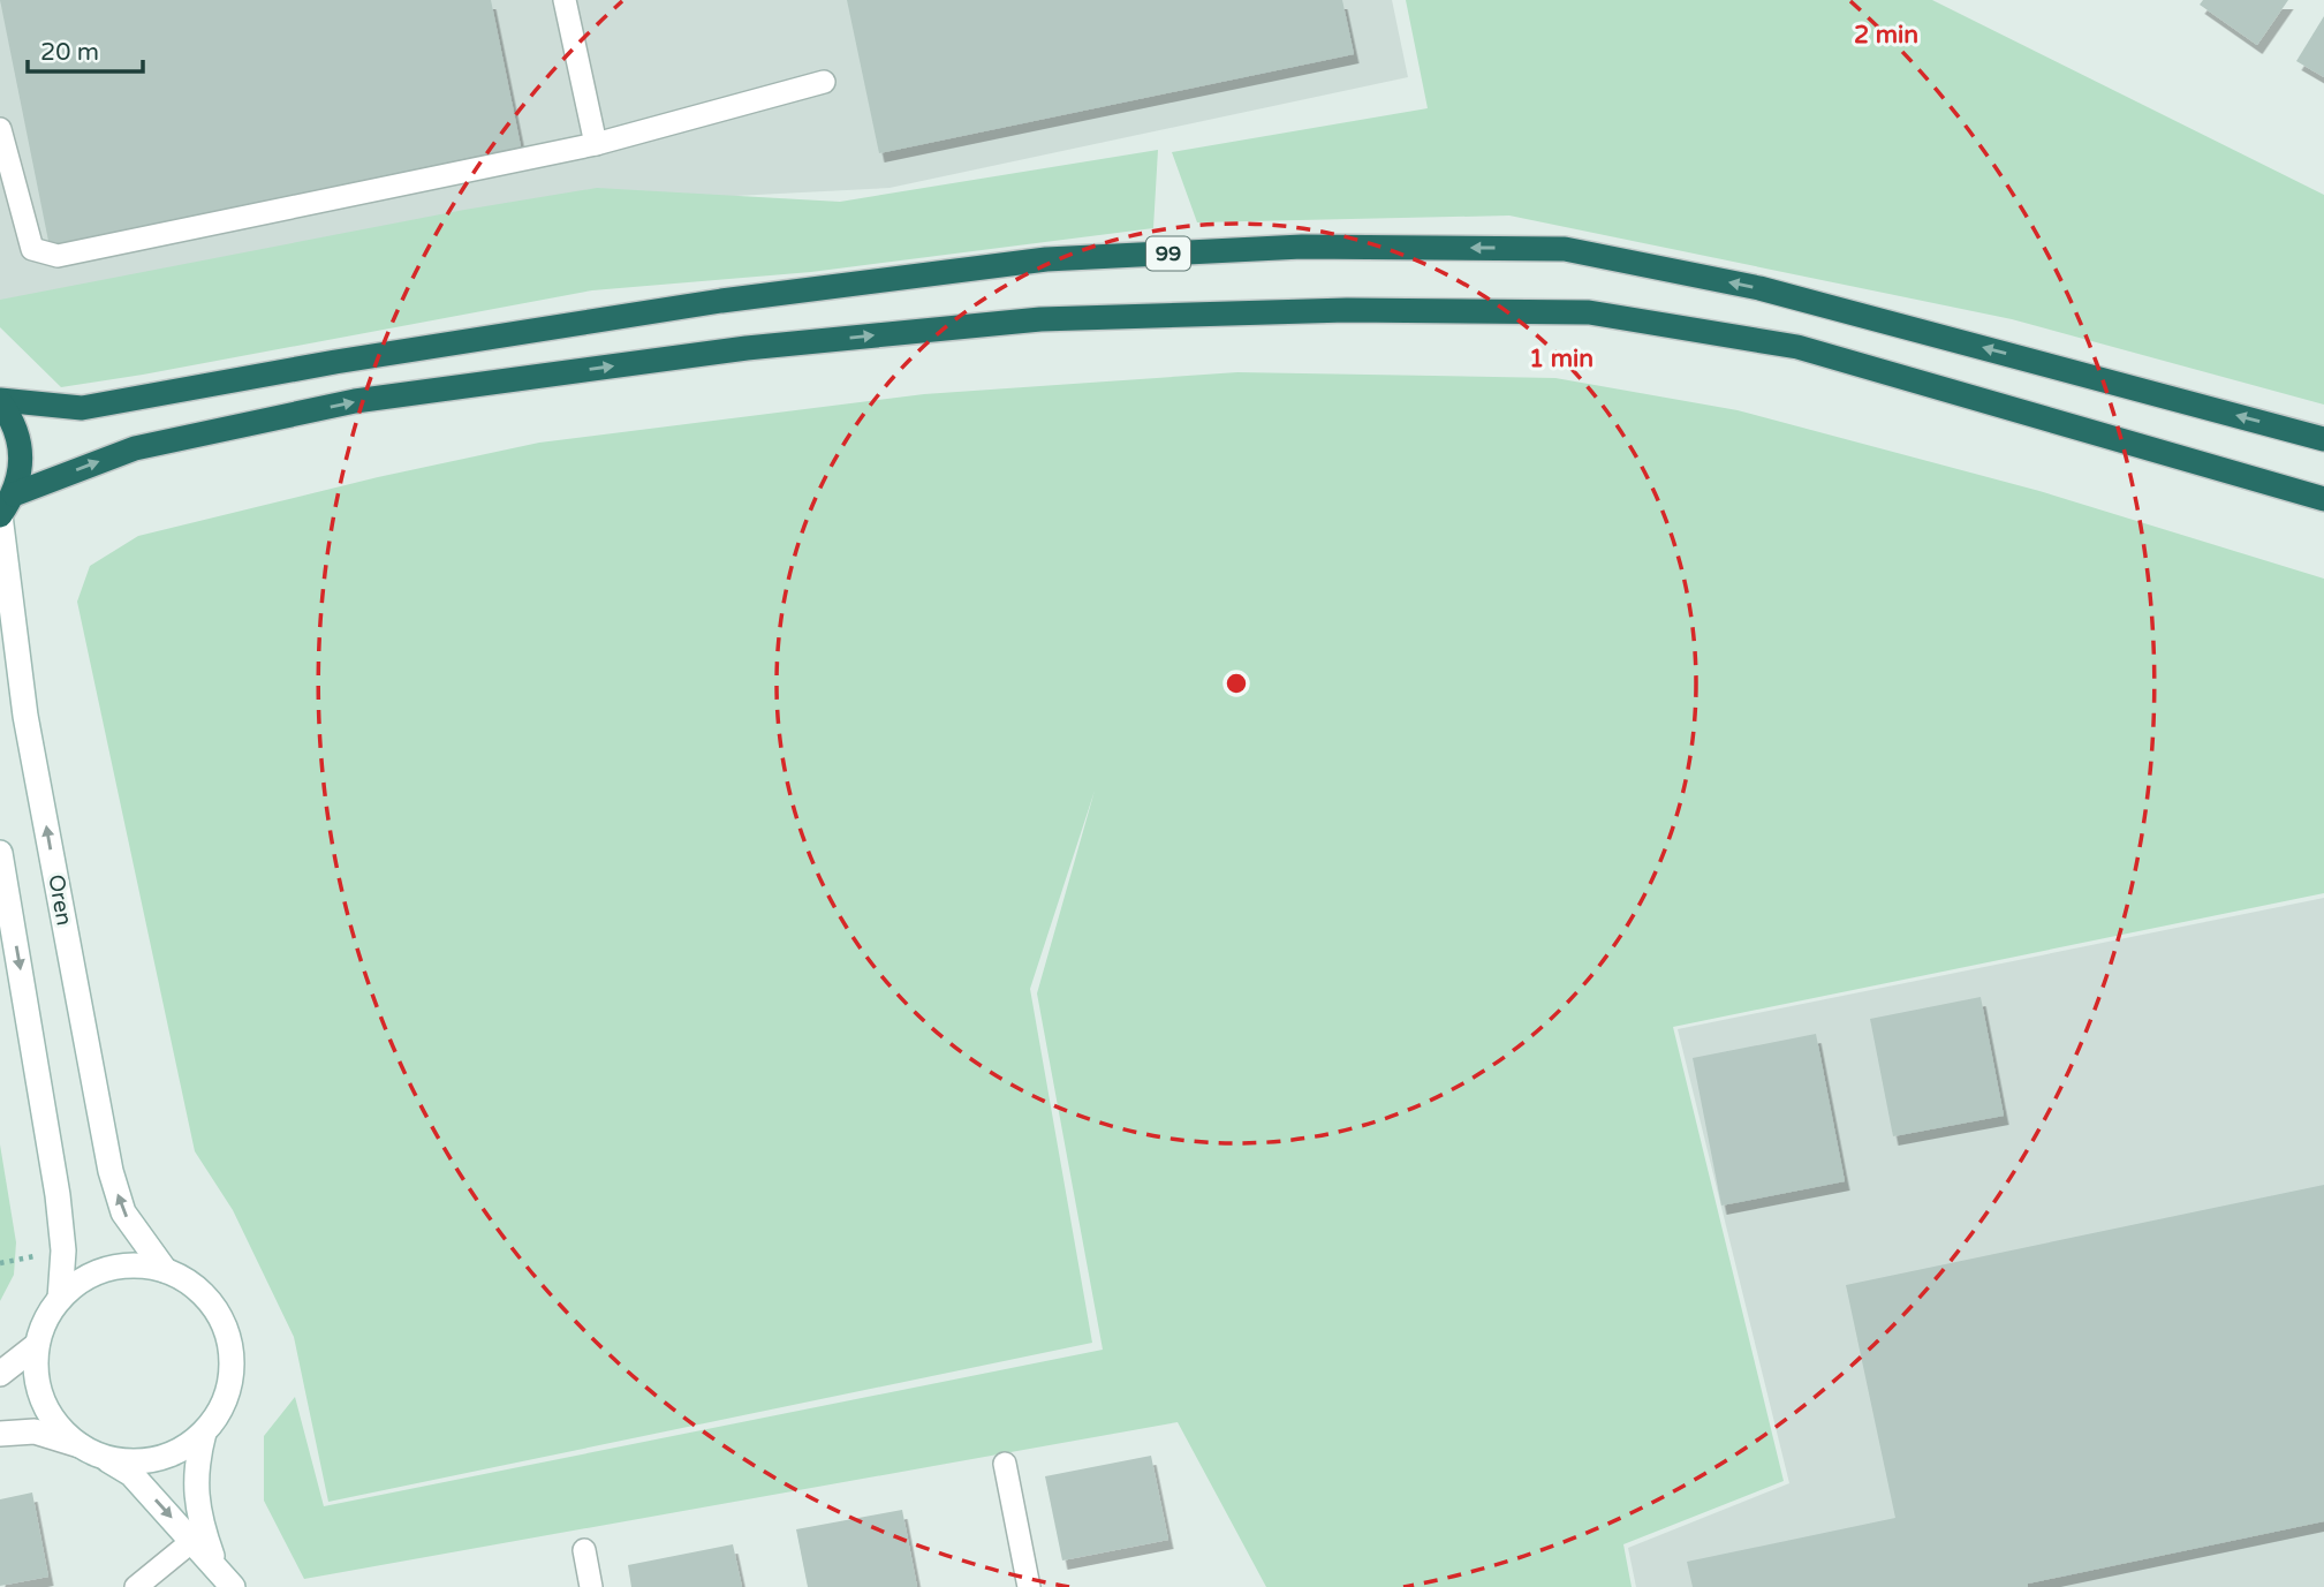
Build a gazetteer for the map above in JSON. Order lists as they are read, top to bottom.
{
  "streets": {
    "highway": ["99"],
    "street": ["Oren"]
  },
  "crossings": [
    ["99", "Oren"]
  ],
  "scale_bar": "20 m",
  "rings": ["2 min", "1 min"]
}
